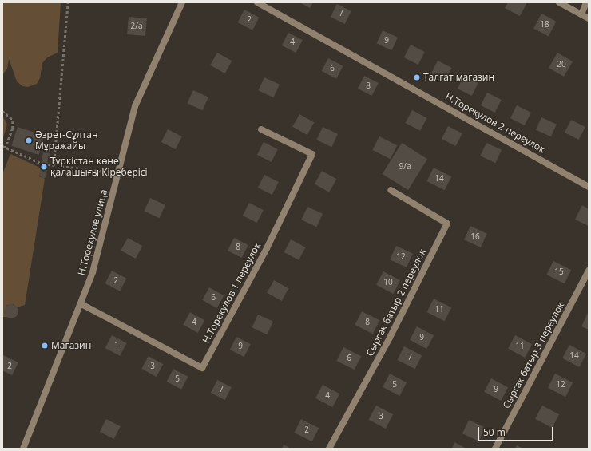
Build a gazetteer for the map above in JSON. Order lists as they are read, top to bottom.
{
  "streets": {
    "street": [
      "Н.Торекулов 2 переулок",
      "Н.Торекулов улица",
      "Н.Торекулов 1 переулок",
      "Сыргак батыр 2 переулок",
      "Сыргак батыр 3 переулок"
    ]
  },
  "crossings": [
    ["Н.Торекулов улица", "Н.Торекулов 1 переулок"]
  ],
  "places": [
    "Талгат магазин",
    "Әзрет-Сұлтан Мұражайы",
    "Түркістан көне қалашығы Кіреберісі",
    "Магазин"
  ],
  "house_numbers": [
    "7",
    "2",
    "18",
    "2/а",
    "9",
    "4",
    "20",
    "6",
    "8",
    "9/а",
    "14",
    "16",
    "8",
    "12",
    "15",
    "2",
    "10",
    "6",
    "11",
    "4",
    "8",
    "9",
    "1",
    "9",
    "11",
    "14",
    "7",
    "6",
    "2",
    "3",
    "5",
    "5",
    "12",
    "7",
    "9",
    "4",
    "3",
    "2"
  ],
  "scale_bar": "50 m"
}
